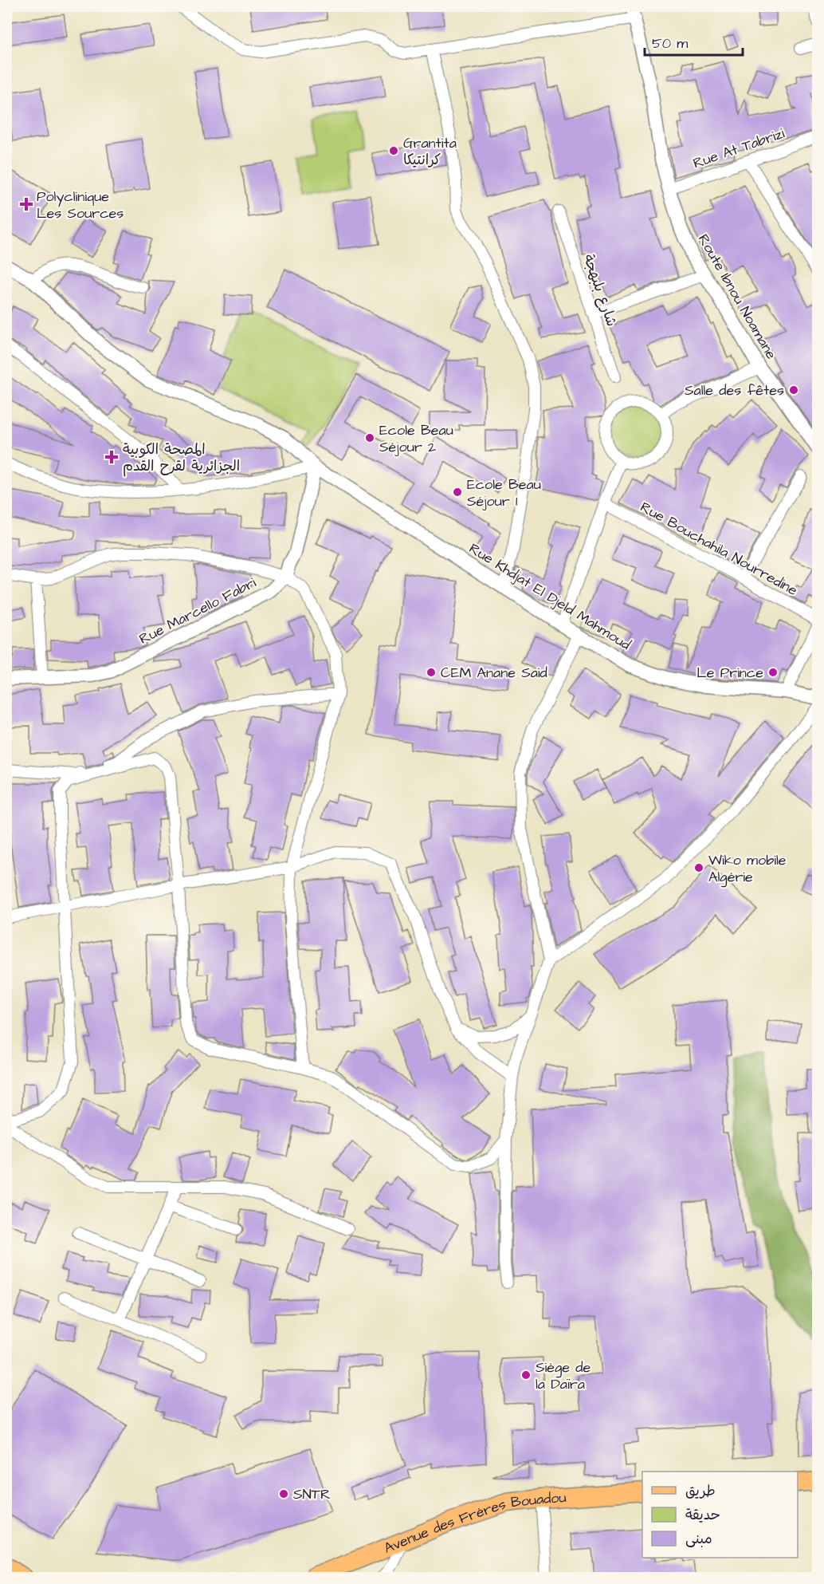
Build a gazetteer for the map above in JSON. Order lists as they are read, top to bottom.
{
  "streets": {
    "main road": ["Avenue des Frères Bouadou"],
    "street": [
      "Rue At Tabrizi",
      "شارع بلبهجة",
      "Route Ibnou Noamane",
      "Rue Bouchahila Nourredine",
      "Rue Khdjat El Djeld Mahmoud",
      "Rue Marcello Fabri"
    ]
  },
  "crossings": [
    ["Rue At Tabrizi", "Route Ibnou Noamane"],
    ["Rue Khdjat El Djeld Mahmoud", "Rue Marcello Fabri"]
  ],
  "places": {
    "other": [
      "Grantita كرانتيكا",
      "Salle des fêtes",
      "Ecole Beau Séjour 2",
      "Ecole Beau Séjour 1",
      "CEM Anane Said",
      "Le Prince",
      "Wiko mobile Algérie",
      "Siège de la Daïra",
      "SNTR"
    ],
    "health": ["Polyclinique Les Sources", "المصحة الكوبية الجزائرية لقرح القدم"]
  },
  "legend": ["طريق", "حديقة", "مبنى"],
  "scale_bar": "50 m"
}
